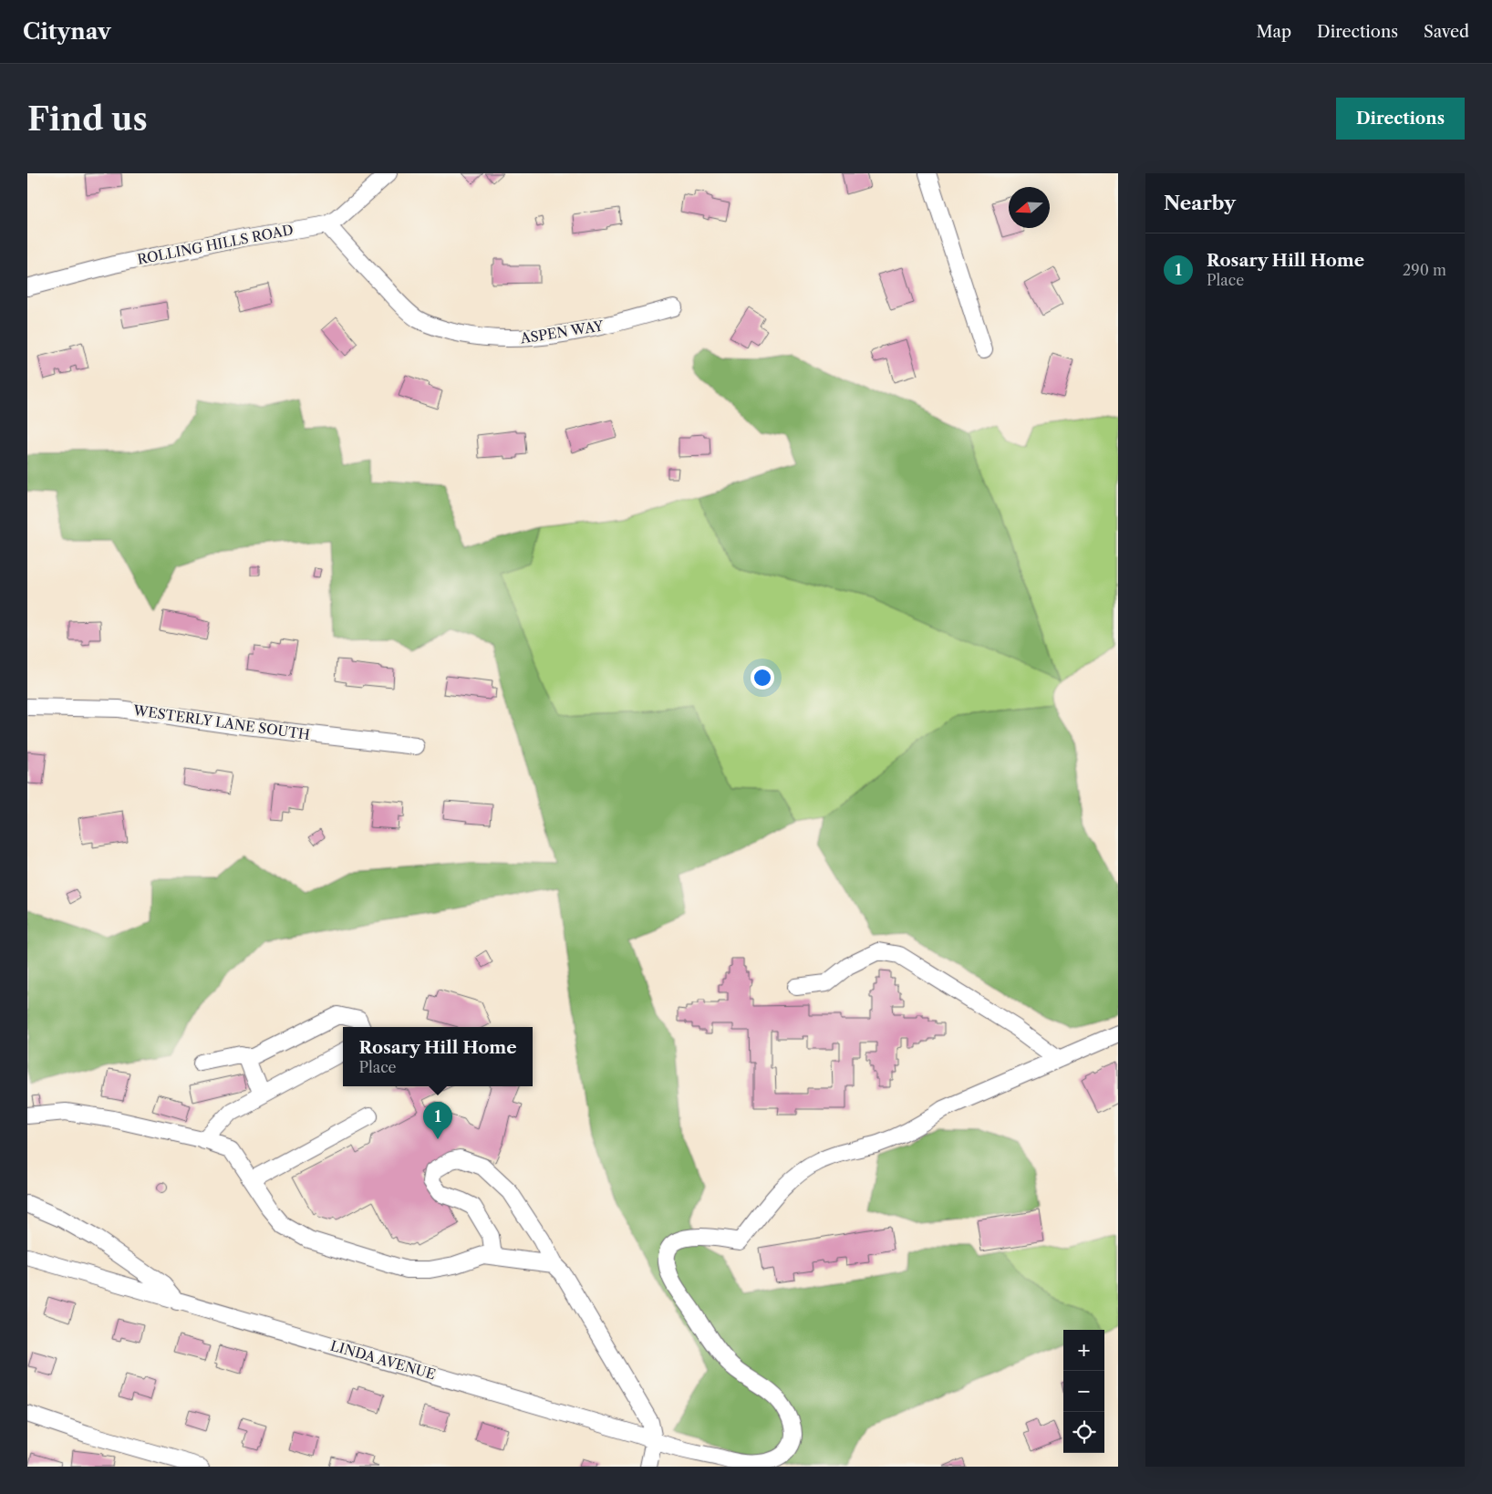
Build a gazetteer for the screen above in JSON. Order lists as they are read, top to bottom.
{
  "streets": {
    "street": [
      "ROLLING HILLS ROAD",
      "ASPEN WAY",
      "WESTERLY LANE SOUTH",
      "LINDA AVENUE"
    ]
  },
  "crossings": [
    ["ROLLING HILLS ROAD", "ASPEN WAY"]
  ],
  "north": "left",
  "page": {
    "header": "Citynav",
    "nav": ["Map", "Directions", "Saved"],
    "buttons": "Directions",
    "title": "Find us",
    "heading": "Nearby",
    "list": [
      {
        "mark": "1",
        "name": "Rosary Hill Home",
        "note": "Place",
        "value": "290 m"
      }
    ],
    "popup": ["Rosary Hill Home", "Place"],
    "pins": "1",
    "map_buttons": ["+", "−"]
  }
}
